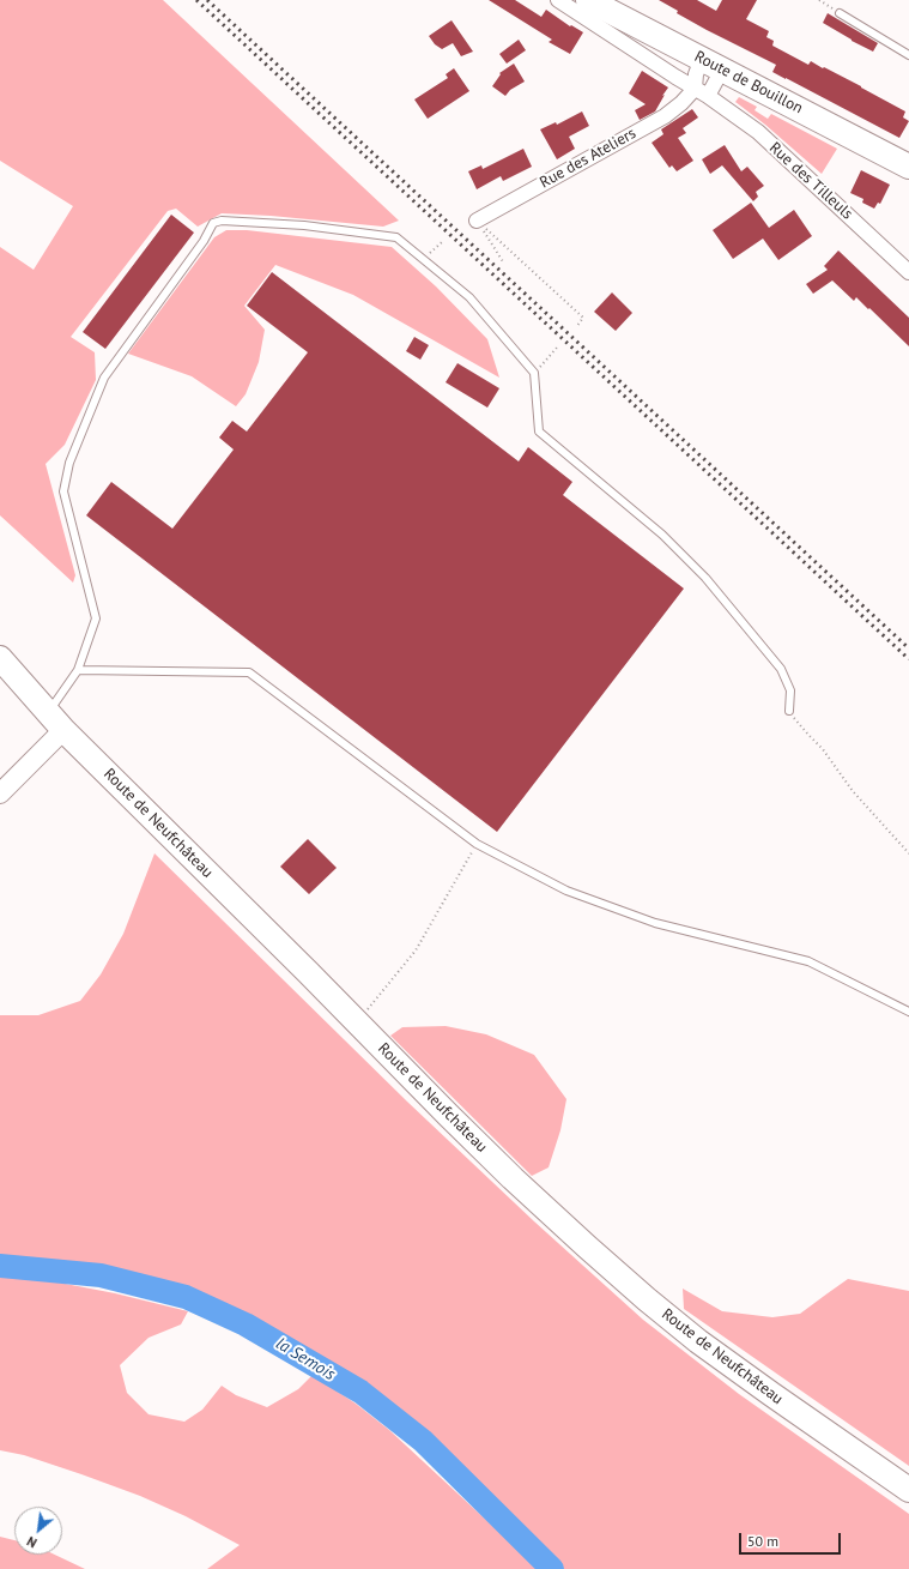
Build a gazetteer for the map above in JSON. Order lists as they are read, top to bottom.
{
  "streets": {
    "main road": ["Route de Bouillon", "Route de Neufchâteau"],
    "street": ["Rue des Ateliers", "Rue des Tilleuls"]
  },
  "crossings": [
    ["Rue des Ateliers", "Rue des Tilleuls"]
  ],
  "water": ["la Semois"],
  "scale_bar": "50 m",
  "north": "bottom left"
}
